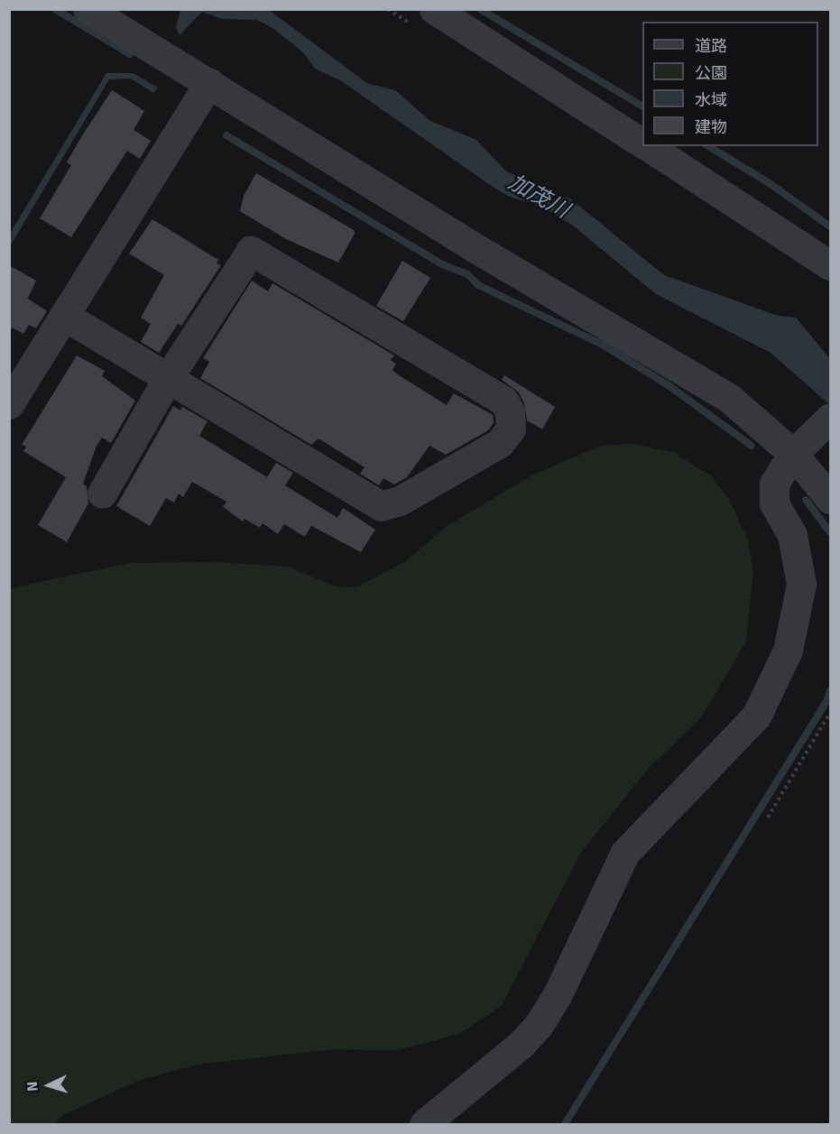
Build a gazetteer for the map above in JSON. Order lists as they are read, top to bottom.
{
  "water": ["加茂川"],
  "legend": [
    "道路",
    "公園",
    "水域",
    "建物"
  ],
  "north": "left"
}
